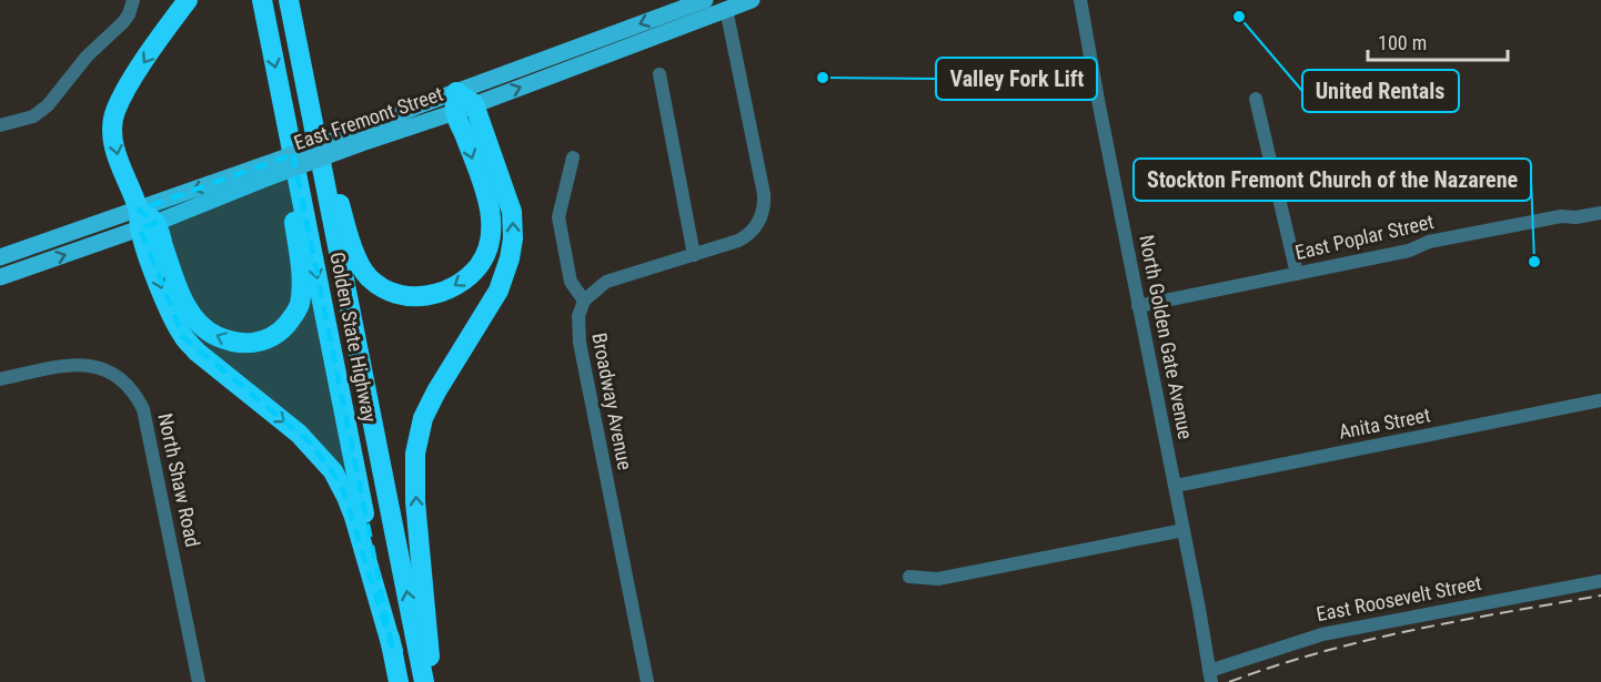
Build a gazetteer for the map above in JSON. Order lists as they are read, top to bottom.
{
  "streets": {
    "highway": ["Golden State Highway"],
    "main road": ["East Fremont Street"],
    "street": [
      "East Poplar Street",
      "North Golden Gate Avenue",
      "Broadway Avenue",
      "Anita Street",
      "North Shaw Road",
      "East Roosevelt Street"
    ]
  },
  "crossings": [
    ["East Poplar Street", "North Golden Gate Avenue"],
    ["North Golden Gate Avenue", "Anita Street"],
    ["North Golden Gate Avenue", "East Roosevelt Street"]
  ],
  "places": ["United Rentals", "Valley Fork Lift", "Stockton Fremont Church of the Nazarene"],
  "scale_bar": "100 m"
}
